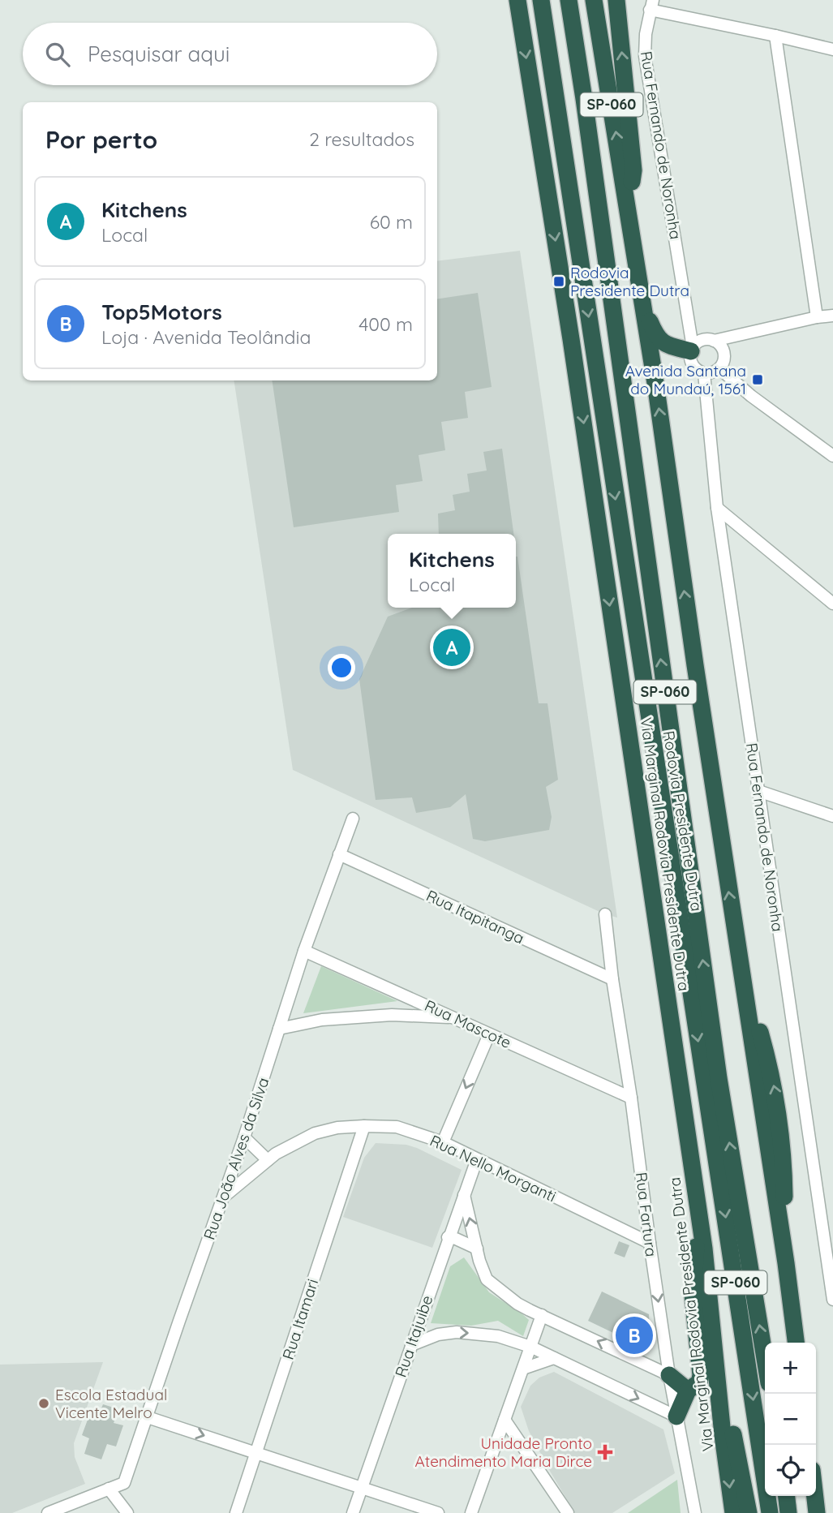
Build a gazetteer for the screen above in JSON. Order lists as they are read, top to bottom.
{
  "streets": {
    "highway": ["SP-060", "Rodovia Presidente Dutra", "Via Marginal Rodovia Presidente Dutra"],
    "street": [
      "Rua Fernando de Noronha",
      "Rua Itapitanga",
      "Rua Mascote",
      "Rua João Alves da Silva",
      "Rua Nello Morganti",
      "Rua Fartura",
      "Rua Itamari",
      "Rua Itajuibe"
    ]
  },
  "crossings": [
    ["Rua Itapitanga", "Rua João Alves da Silva"],
    ["Rua Itapitanga", "Rua Fartura"],
    ["Rua Mascote", "Rua João Alves da Silva"],
    ["Rua Mascote", "Rua Fartura"],
    ["Rua João Alves da Silva", "Rua Nello Morganti"],
    ["Rua Nello Morganti", "Rua Fartura"],
    ["Rua Nello Morganti", "Rua Itamari"],
    ["Rua Nello Morganti", "Rua Itajuibe"]
  ],
  "places": {
    "transit": ["Rodovia Presidente Dutra", "Avenida Santana do Mundaú, 1561"],
    "other": ["Escola Estadual Vicente Melro"],
    "health": ["Unidade Pronto Atendimento Maria Dirce"]
  },
  "page": {
    "search": "Pesquisar aqui",
    "heading": ["Por perto", "2 resultados"],
    "list": [
      {
        "mark": "A",
        "name": "Kitchens",
        "note": "Local",
        "value": "60 m"
      },
      {
        "mark": "B",
        "name": "Top5Motors",
        "note": "Loja · Avenida Teolândia",
        "value": "400 m"
      }
    ],
    "popup": ["Kitchens", "Local"],
    "pins": ["A", "B"],
    "map_buttons": ["+", "−"]
  }
}
